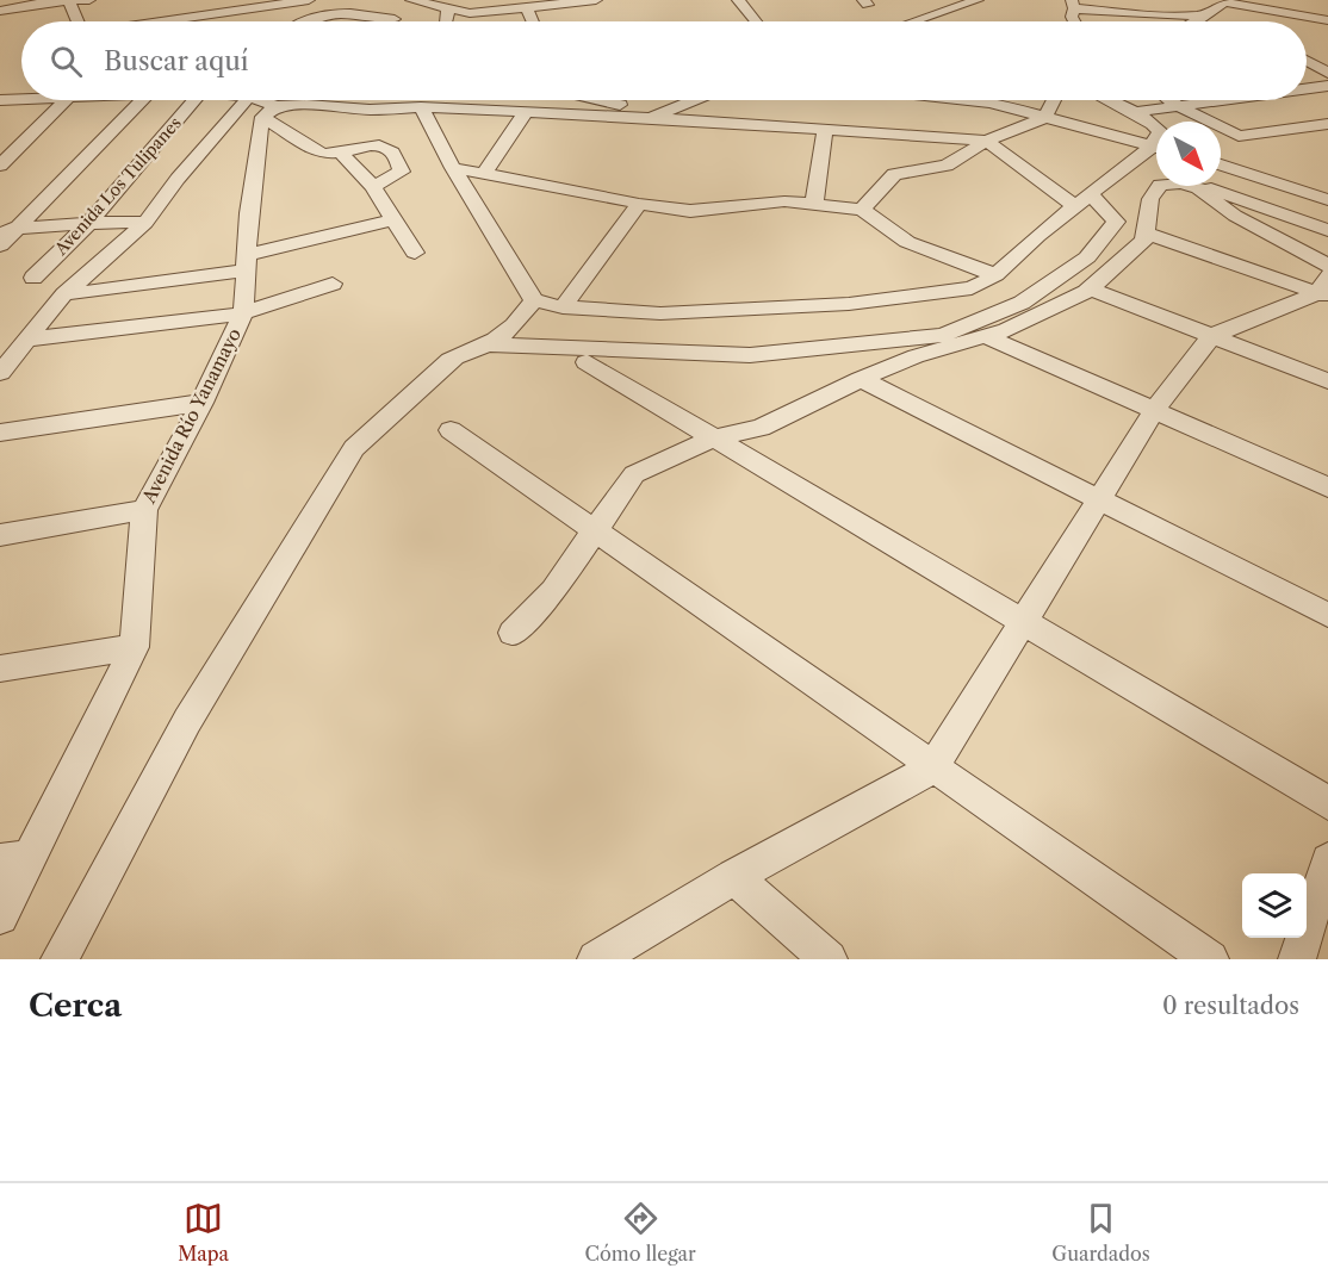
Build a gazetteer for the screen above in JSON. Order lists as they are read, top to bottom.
{
  "streets": {
    "street": ["Avenida Los Tulipanes", "Avenida Río Yanamayo"]
  },
  "north": "bottom right",
  "page": {
    "search": "Buscar aquí",
    "heading": ["Cerca", "0 resultados"],
    "nav": ["Mapa", "Cómo llegar", "Guardados"]
  }
}
